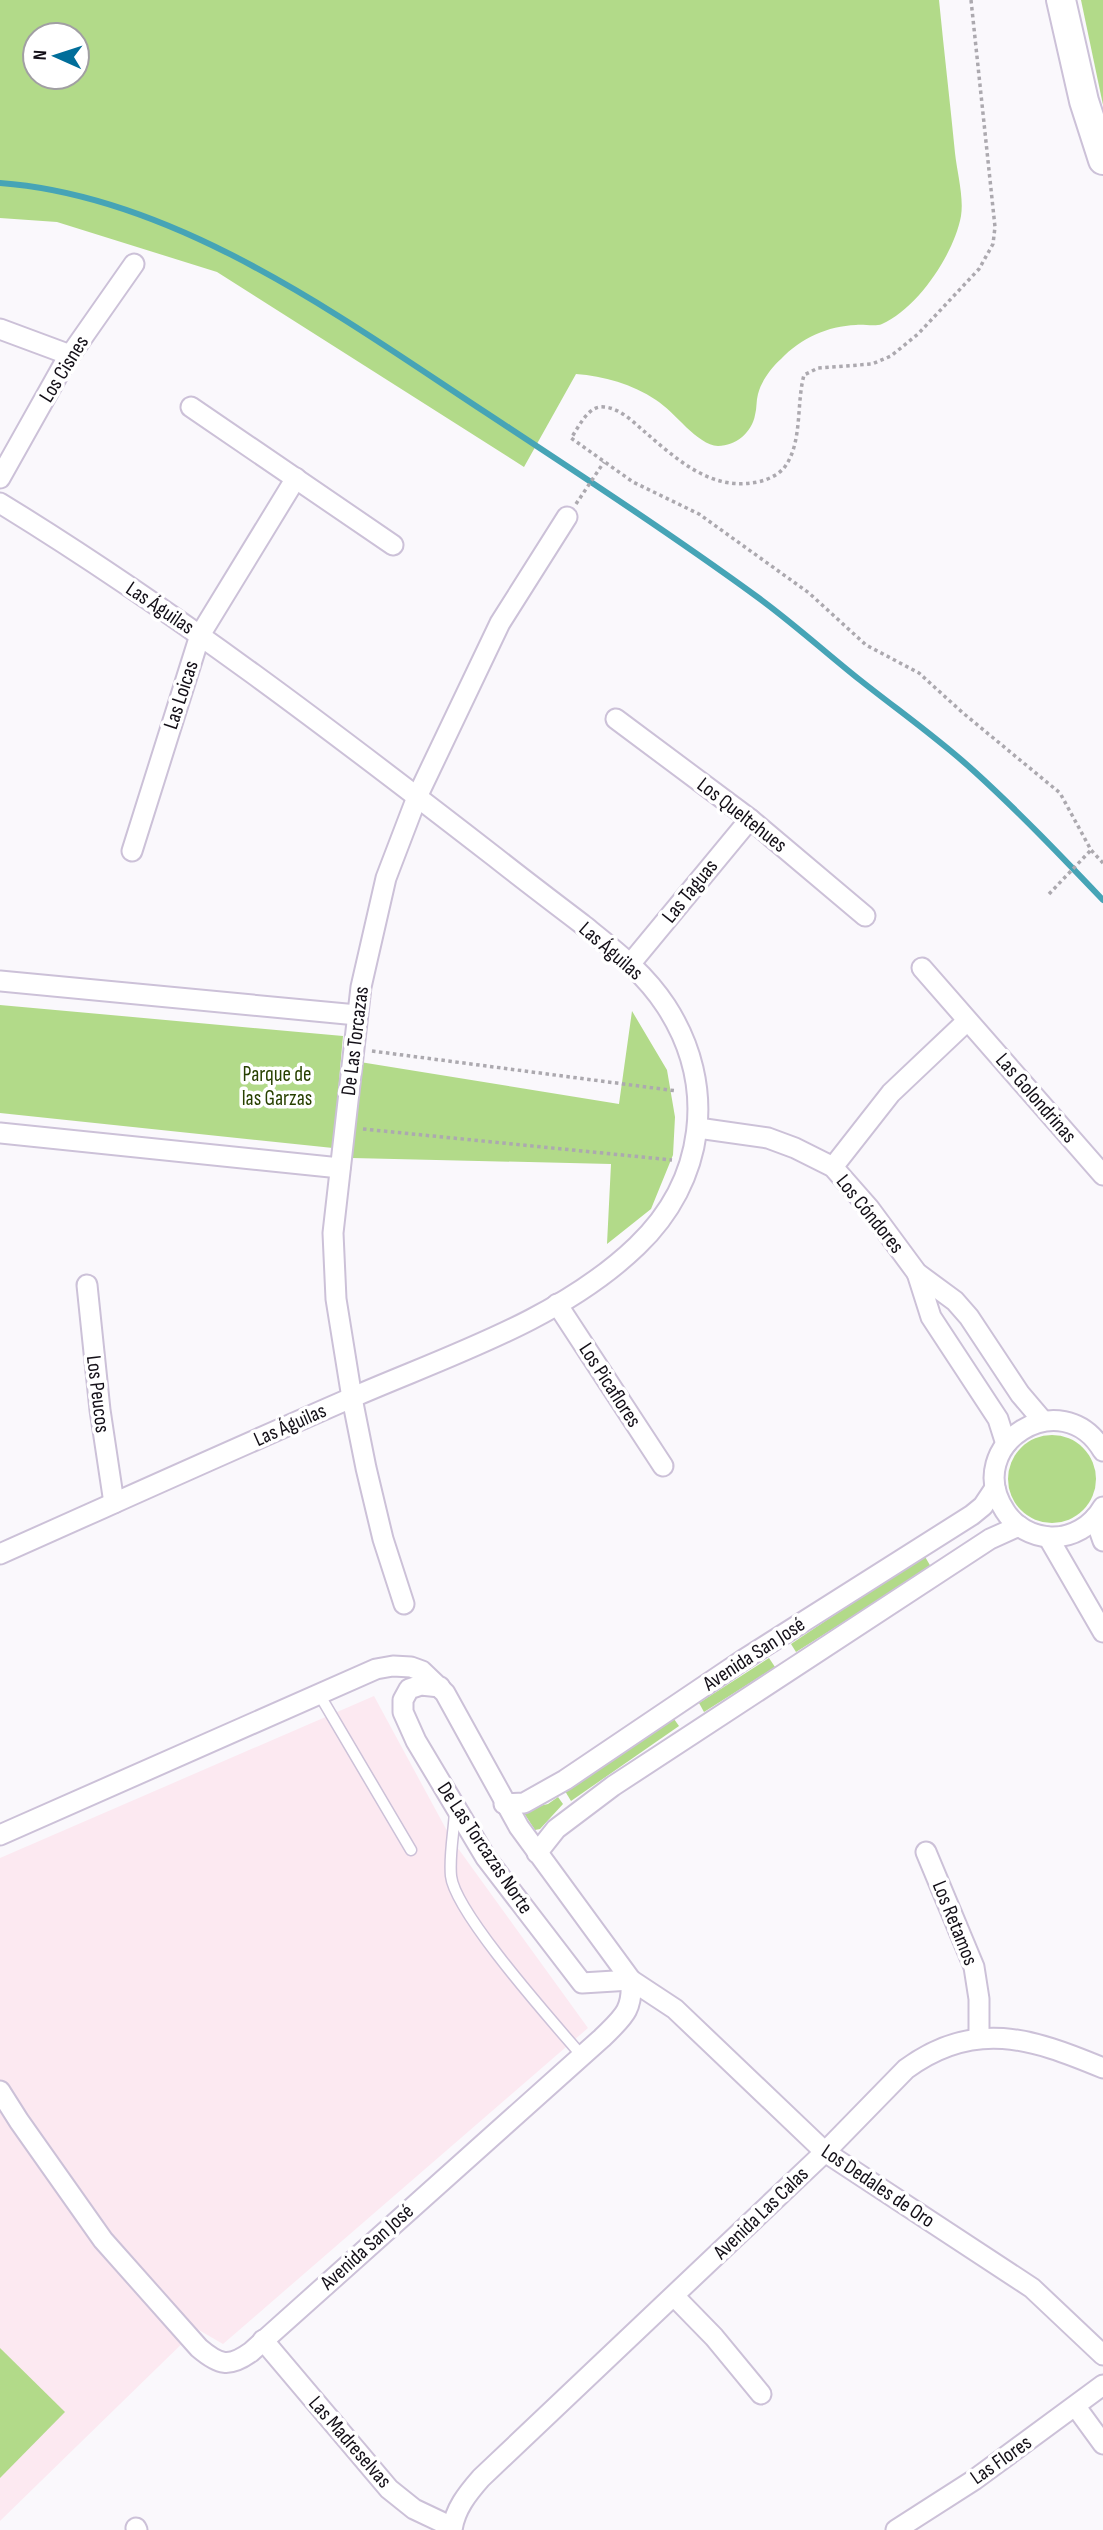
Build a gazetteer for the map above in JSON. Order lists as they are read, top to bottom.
{
  "streets": {
    "street": [
      "Los Cisnes",
      "Las Águilas",
      "Las Loicas",
      "Los Queltehues",
      "Las Taguas",
      "De Las Torcazas",
      "Las Golondrinas",
      "Los Cóndores",
      "Los Picaflores",
      "Los Peucos",
      "Avenida San José",
      "De Las Torcazas Norte",
      "Los Retamos",
      "Los Dedales de Oro",
      "Avenida Las Calas",
      "Las Madreselvas",
      "Las Flores"
    ]
  },
  "crossings": [
    ["Las Águilas", "Las Loicas"],
    ["Las Águilas", "Las Taguas"],
    ["Las Águilas", "De Las Torcazas"],
    ["Las Águilas", "Los Cóndores"],
    ["Las Águilas", "Los Picaflores"],
    ["Las Águilas", "Los Peucos"],
    ["Los Queltehues", "Las Taguas"],
    ["Avenida San José", "De Las Torcazas Norte"],
    ["Avenida San José", "Los Dedales de Oro"],
    ["Avenida San José", "Las Madreselvas"],
    ["De Las Torcazas Norte", "Los Dedales de Oro"],
    ["Los Retamos", "Avenida Las Calas"],
    ["Los Dedales de Oro", "Avenida Las Calas"],
    ["Avenida Las Calas", "Las Madreselvas"]
  ],
  "parks": ["Parque de las Garzas"],
  "north": "left"
}
